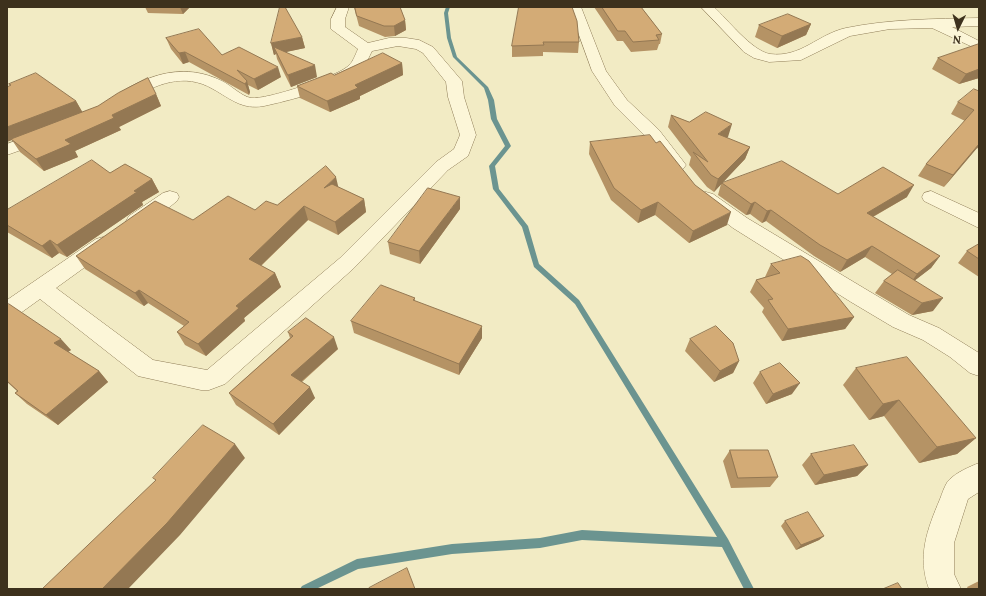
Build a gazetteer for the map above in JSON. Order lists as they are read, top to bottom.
{
  "north": "bottom"
}
